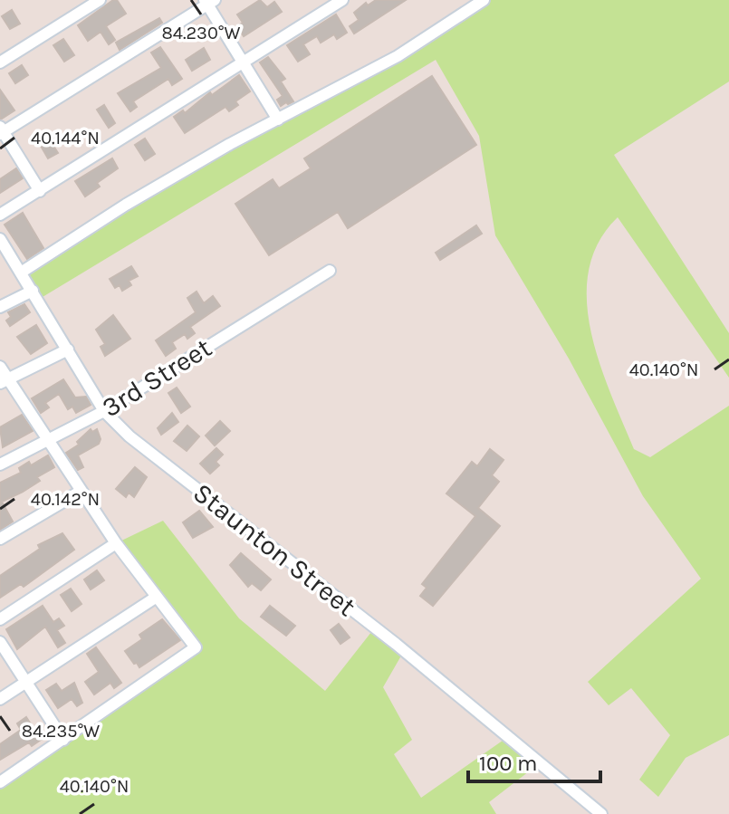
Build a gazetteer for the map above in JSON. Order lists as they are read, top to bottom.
{
  "streets": {
    "street": ["3rd Street", "Staunton Street"]
  },
  "crossings": [
    ["3rd Street", "Staunton Street"]
  ],
  "scale_bar": "100 m",
  "coordinates": [
    "84.230°W",
    "40.144°N",
    "40.140°N",
    "40.142°N",
    "84.235°W"
  ]
}
